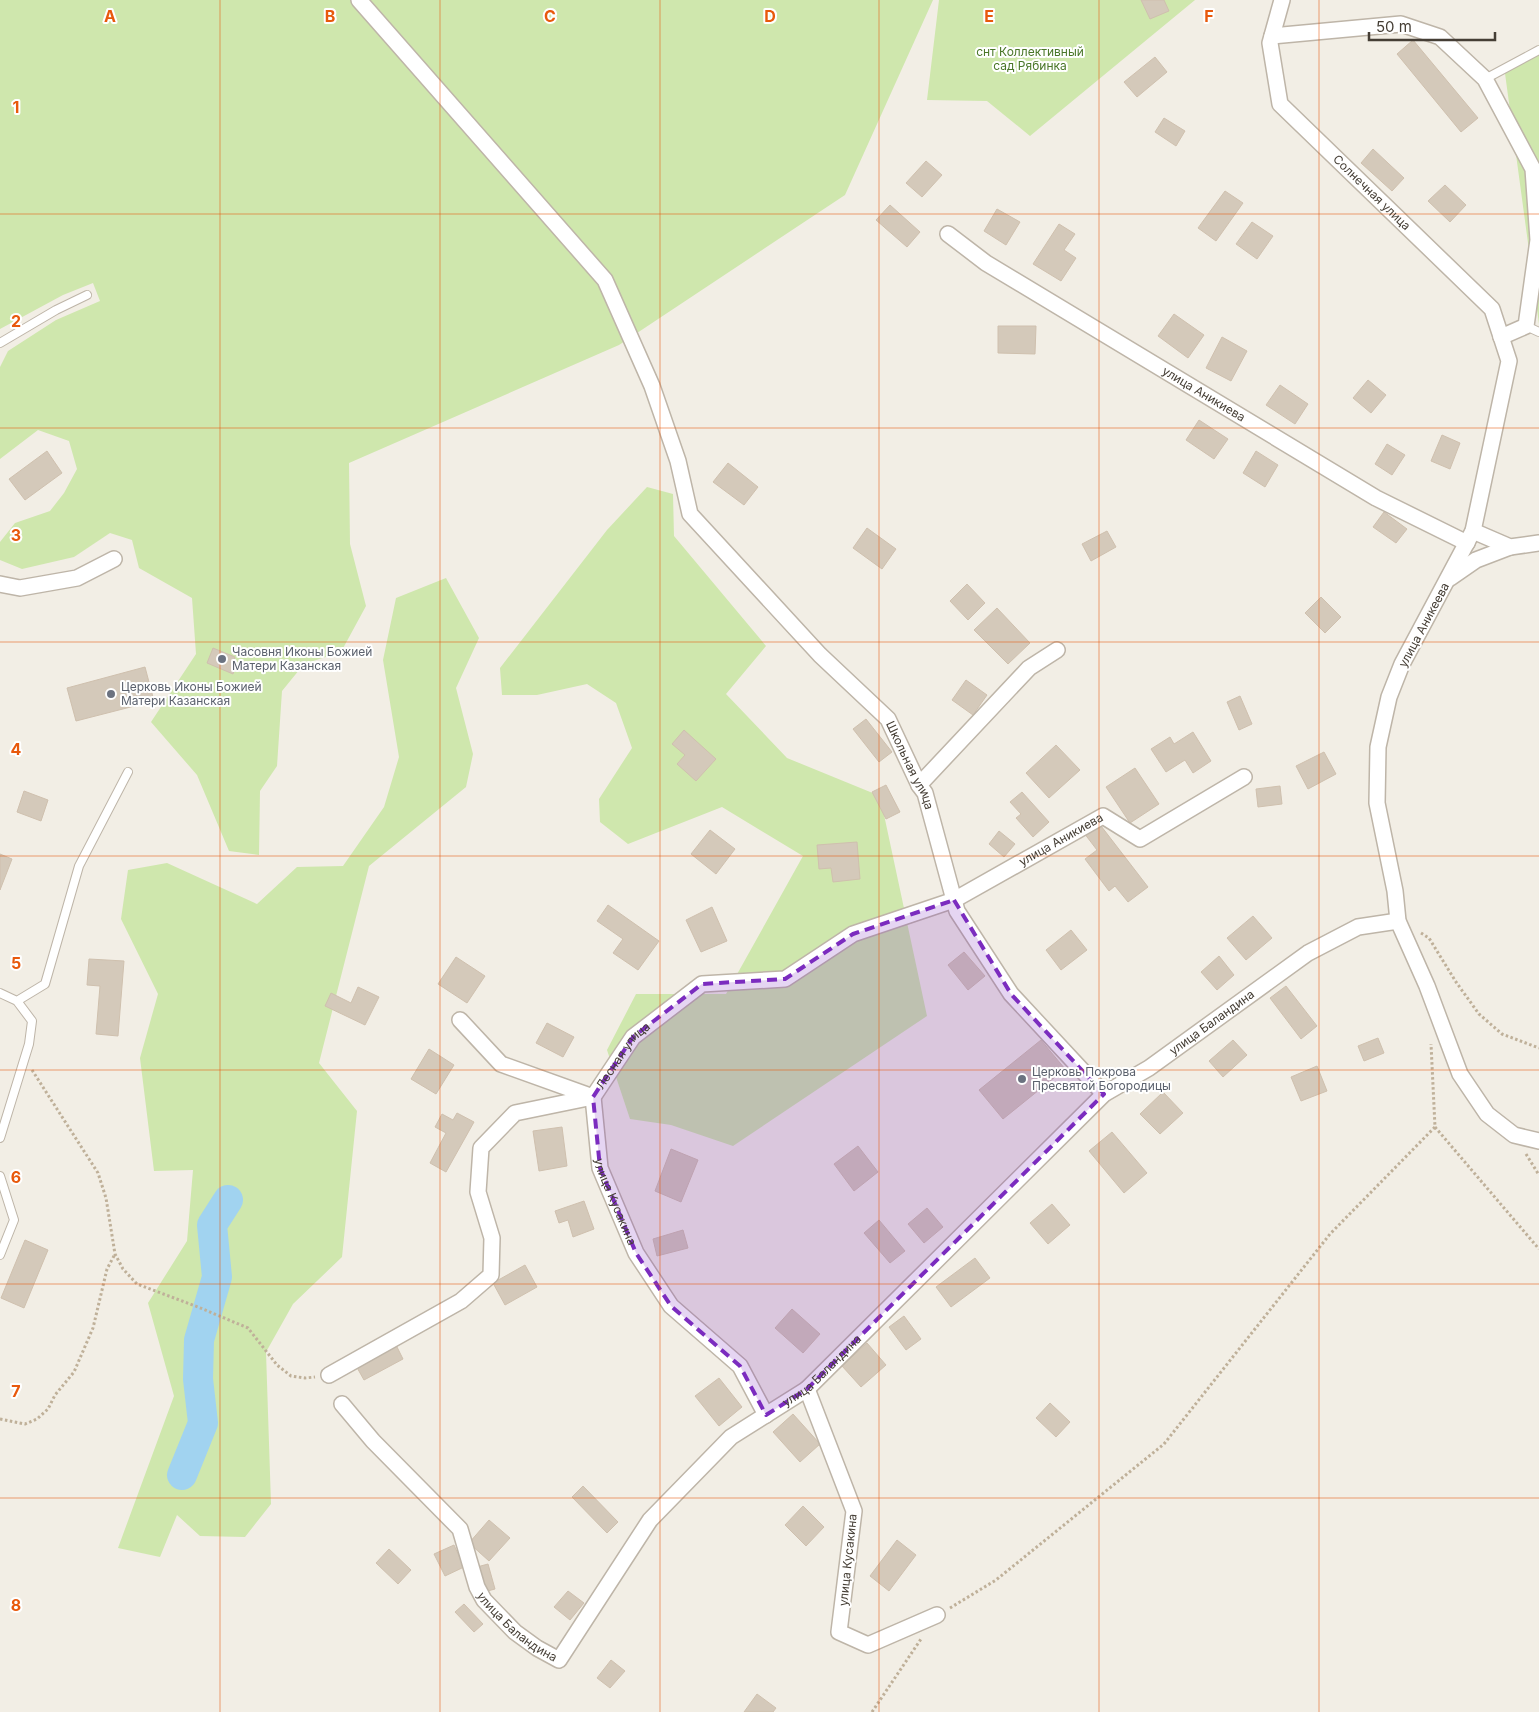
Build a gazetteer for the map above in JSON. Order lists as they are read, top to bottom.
{
  "streets": {
    "street": [
      "Солнечная улица",
      "улица Аникиева",
      "улица Аникеева",
      "Школьная улица",
      "улица Баландина",
      "Лесная улица",
      "улица Кусакина"
    ]
  },
  "crossings": [
    ["Солнечная улица", "улица Аникеева"],
    ["улица Аникиева", "улица Аникеева"],
    ["улица Аникиева", "Школьная улица"],
    ["улица Аникиева", "Лесная улица"],
    ["улица Аникеева", "улица Баландина"],
    ["Школьная улица", "улица Баландина"],
    ["Школьная улица", "Лесная улица"],
    ["улица Баландина", "улица Кусакина"],
    ["Лесная улица", "улица Кусакина"]
  ],
  "parks": ["снт Коллективный сад Рябинка"],
  "places": ["Часовня Иконы Божией Матери Казанская", "Церковь Иконы Божией Матери Казанская", "Церковь Покрова Пресвятой Богородицы"],
  "scale_bar": "50 m",
  "grid": {
    "columns": [
      "A",
      "B",
      "C",
      "D",
      "E",
      "F"
    ],
    "rows": [
      "1",
      "2",
      "3",
      "4",
      "5",
      "6",
      "7",
      "8"
    ]
  }
}
